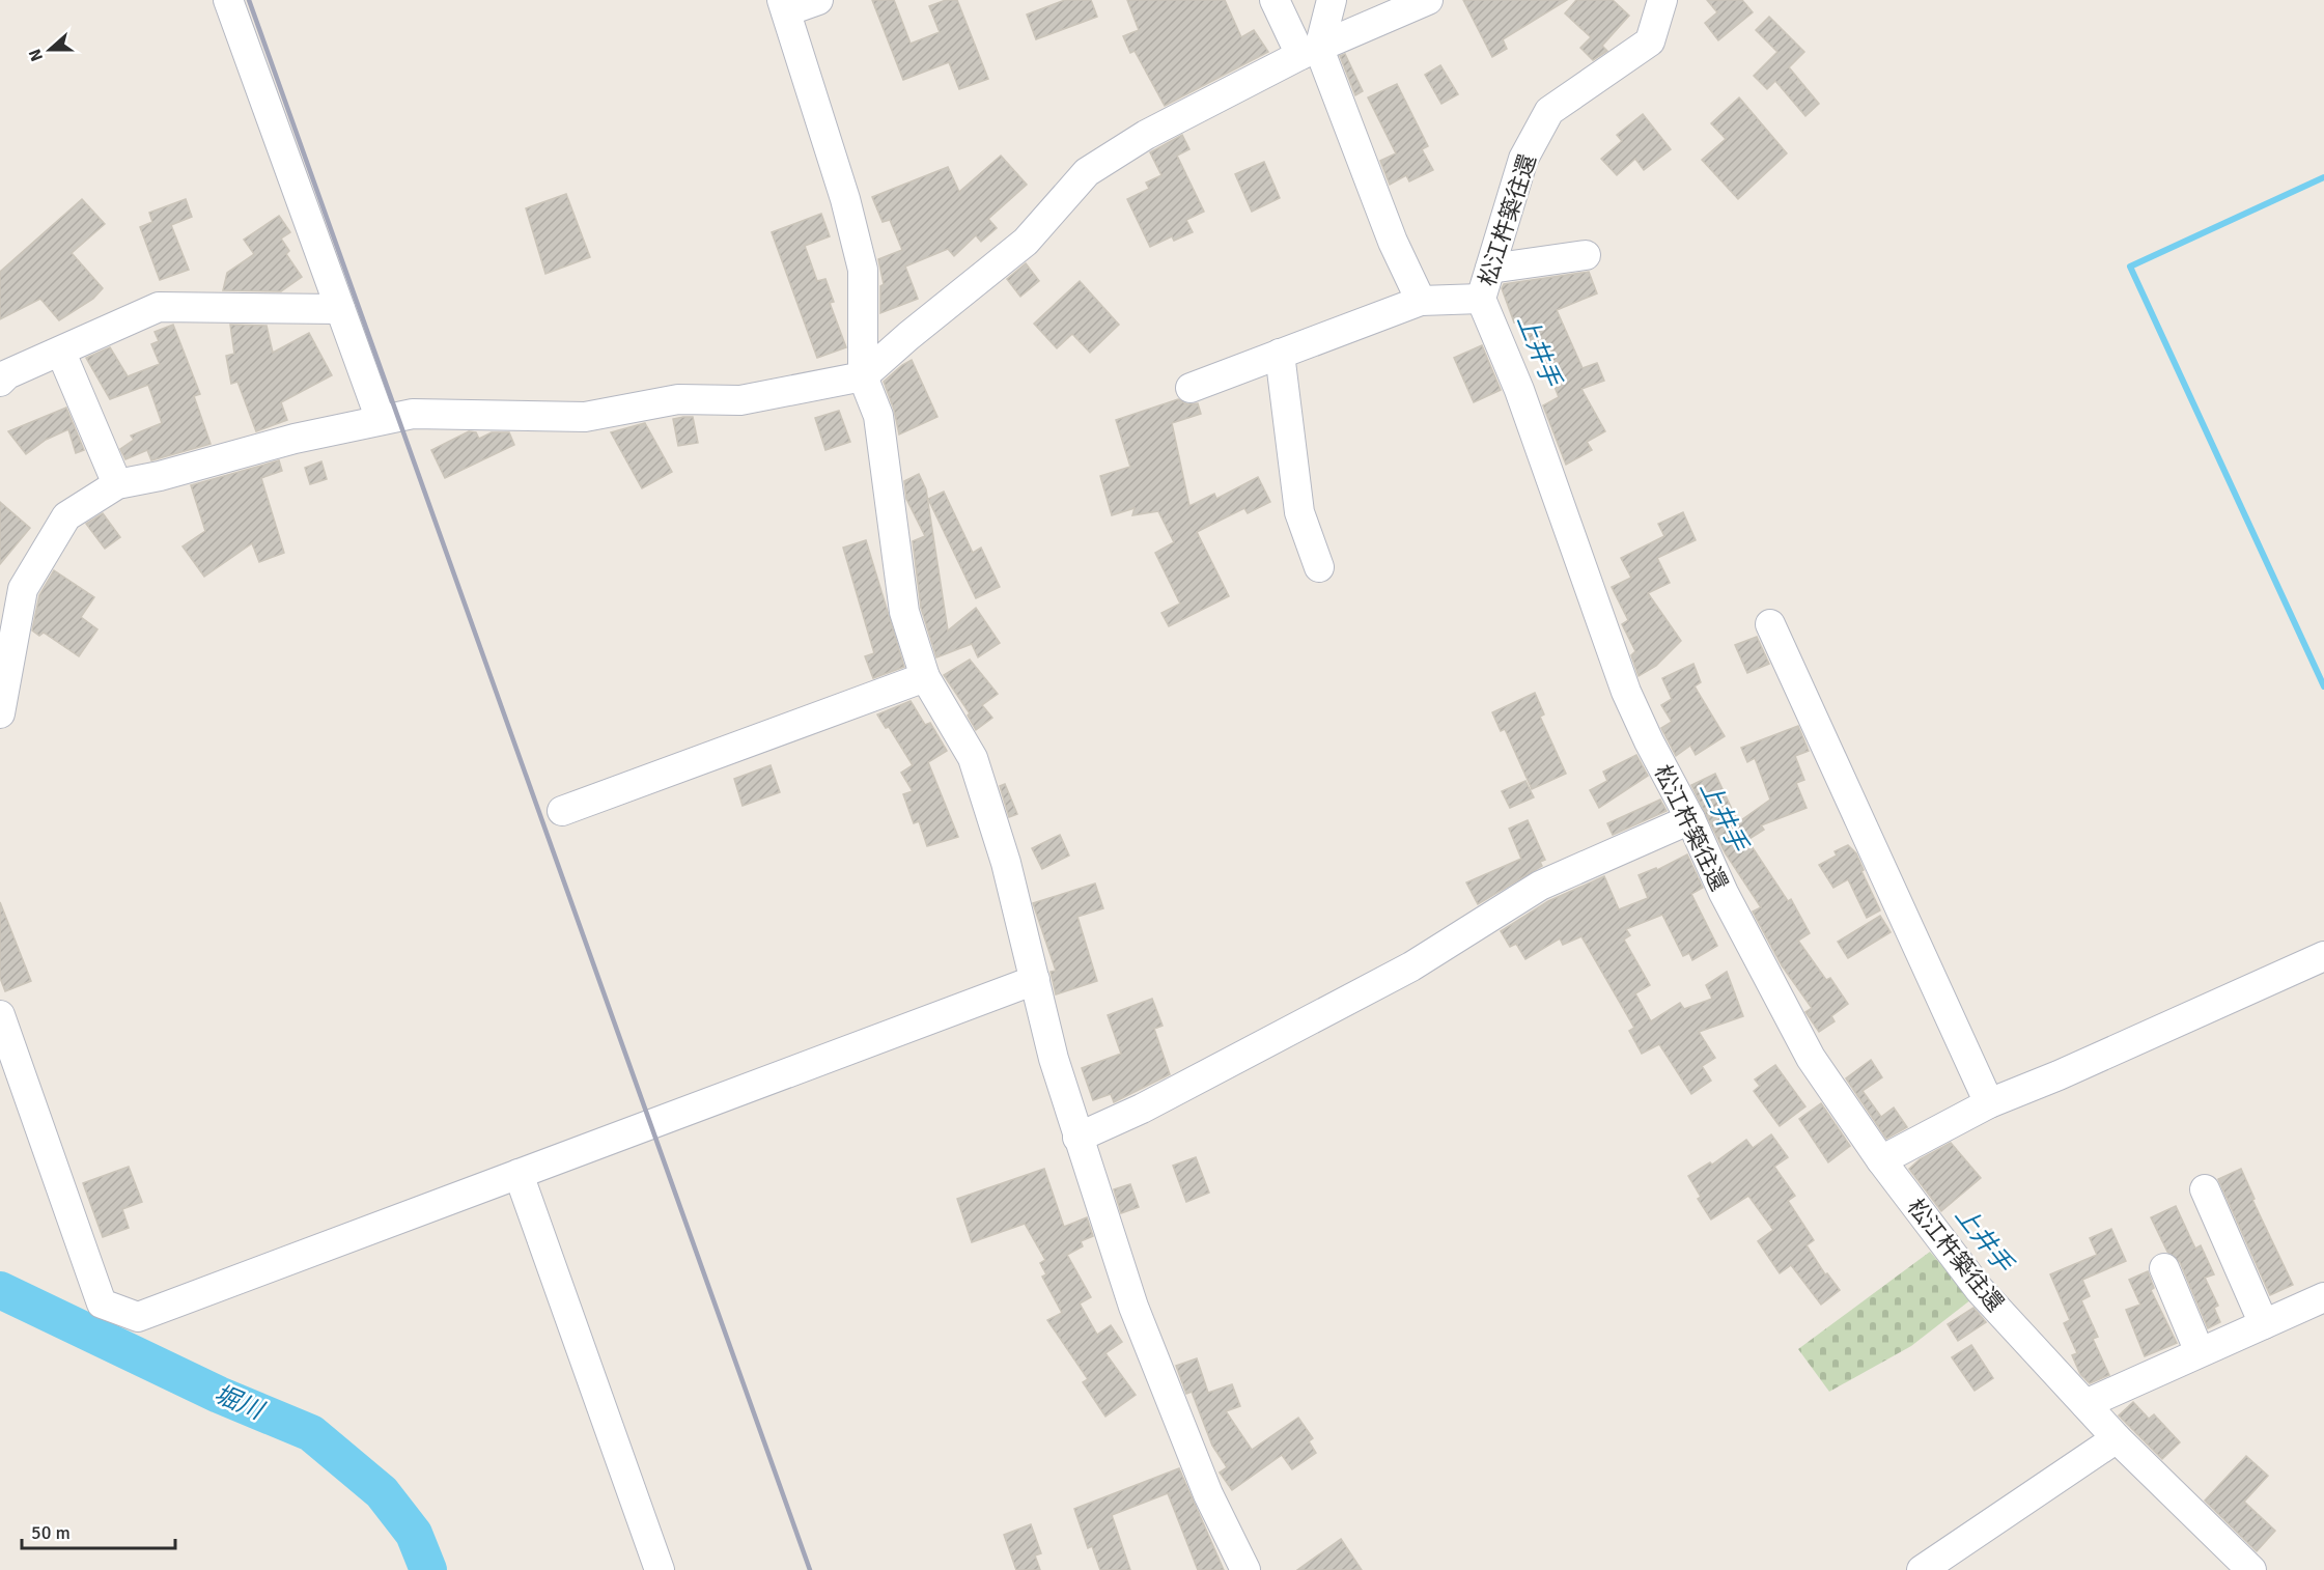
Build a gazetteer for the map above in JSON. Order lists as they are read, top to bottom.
{
  "streets": {
    "street": ["松江杵築往還"]
  },
  "water": ["上井手", "堀川"],
  "scale_bar": "50 m",
  "north": "left"
}
